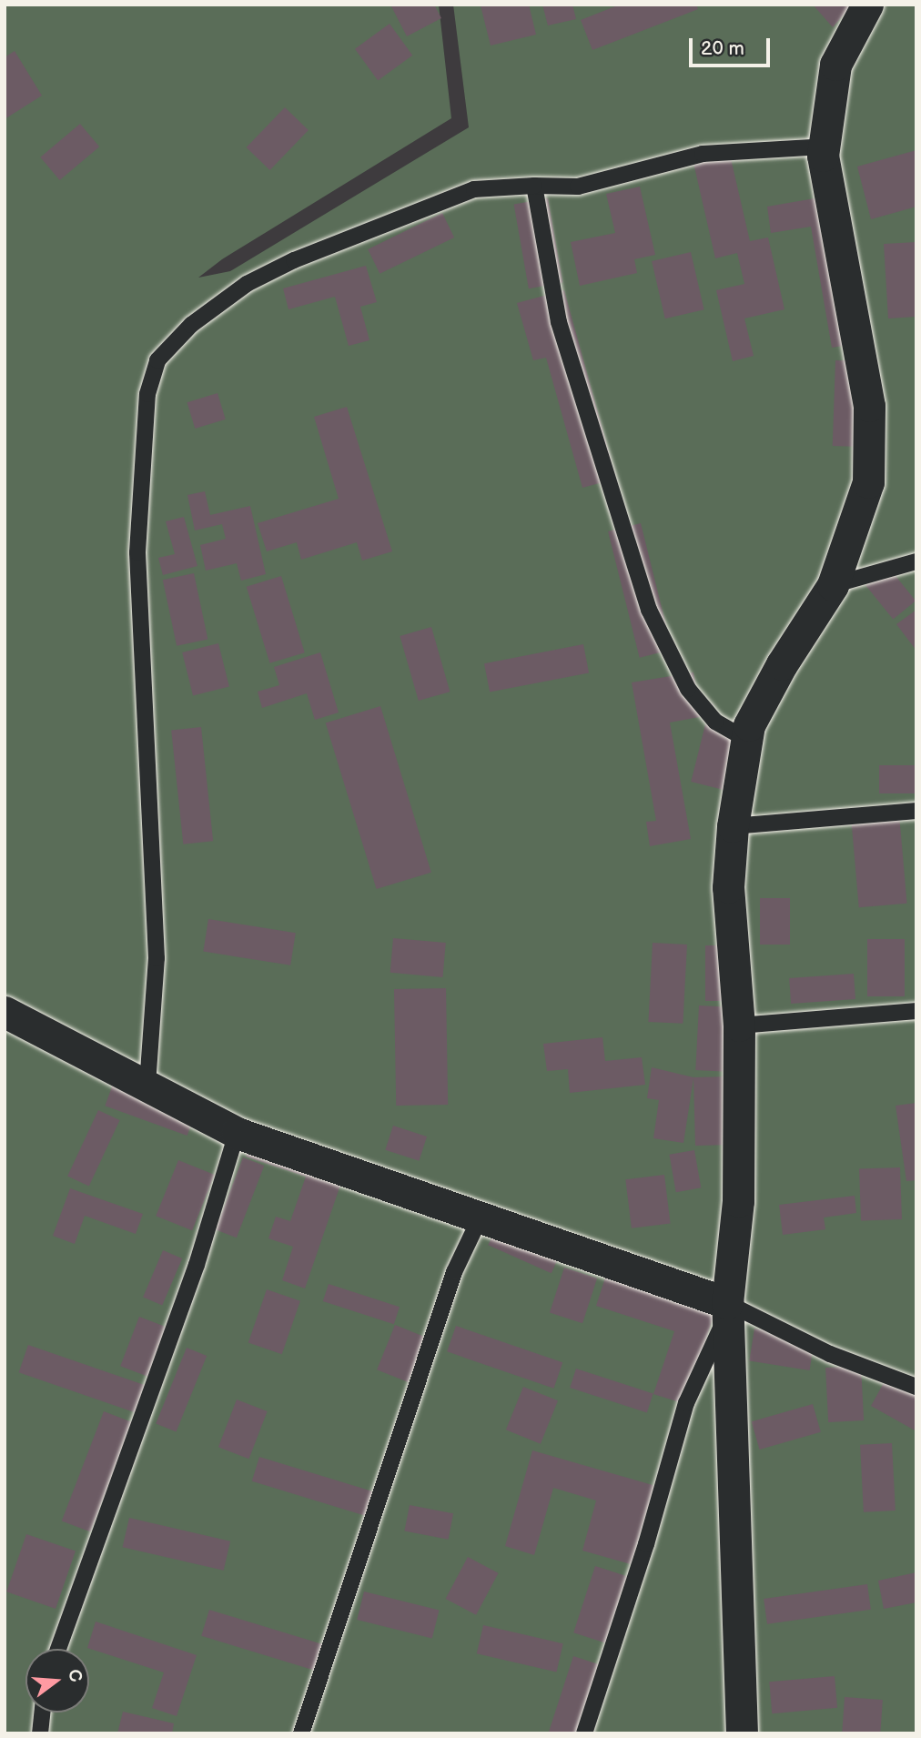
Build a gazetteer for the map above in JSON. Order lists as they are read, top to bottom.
{
  "scale_bar": "20 m",
  "north": "right"
}
